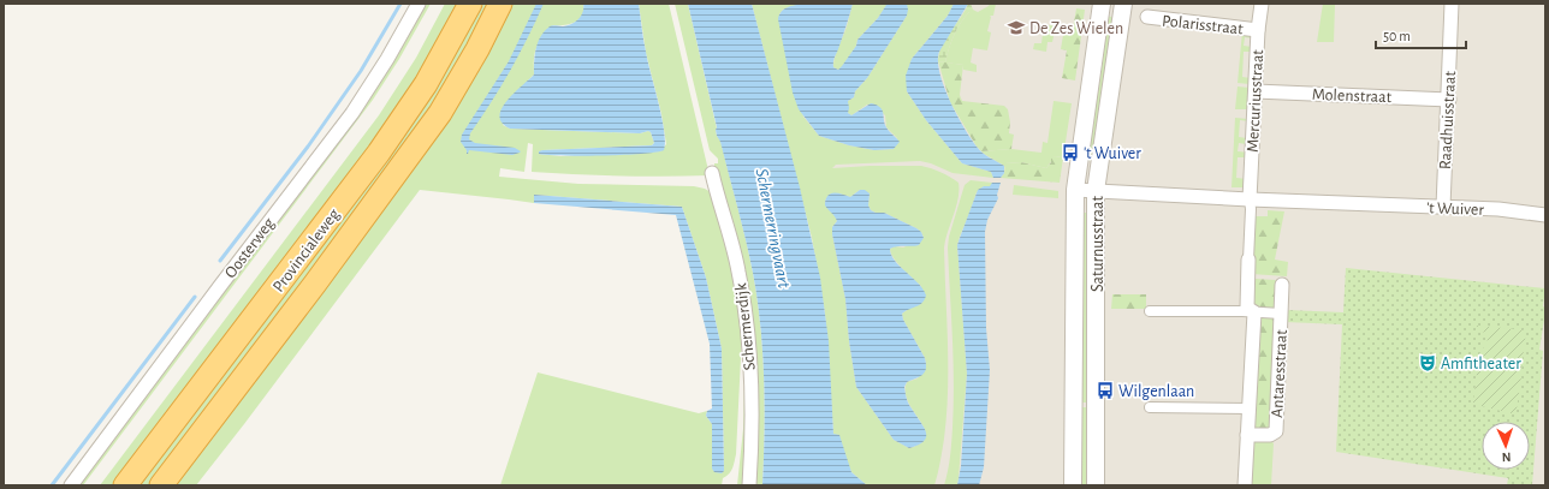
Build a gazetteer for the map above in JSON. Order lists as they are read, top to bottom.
{
  "streets": {
    "highway": ["Provincialeweg"],
    "street": [
      "Polarisstraat",
      "Molenstraat",
      "Mercuriusstraat",
      "Raadhuisstraat",
      "'t Wuiver",
      "Saturnusstraat",
      "Oosterweg",
      "Schermerdijk",
      "Antaresstraat"
    ]
  },
  "crossings": [
    ["Polarisstraat", "Mercuriusstraat"],
    ["Molenstraat", "Mercuriusstraat"],
    ["Molenstraat", "Raadhuisstraat"],
    ["Mercuriusstraat", "'t Wuiver"],
    ["Mercuriusstraat", "Antaresstraat"],
    ["Raadhuisstraat", "'t Wuiver"],
    ["'t Wuiver", "Saturnusstraat"],
    ["'t Wuiver", "Antaresstraat"]
  ],
  "water": ["Schermerringvaart"],
  "places": {
    "school or university": ["De Zes Wielen"],
    "bus stop": ["'t Wuiver", "Wilgenlaan"],
    "theatre": ["Amfitheater"]
  },
  "scale_bar": "50 m",
  "north": "bottom"
}
